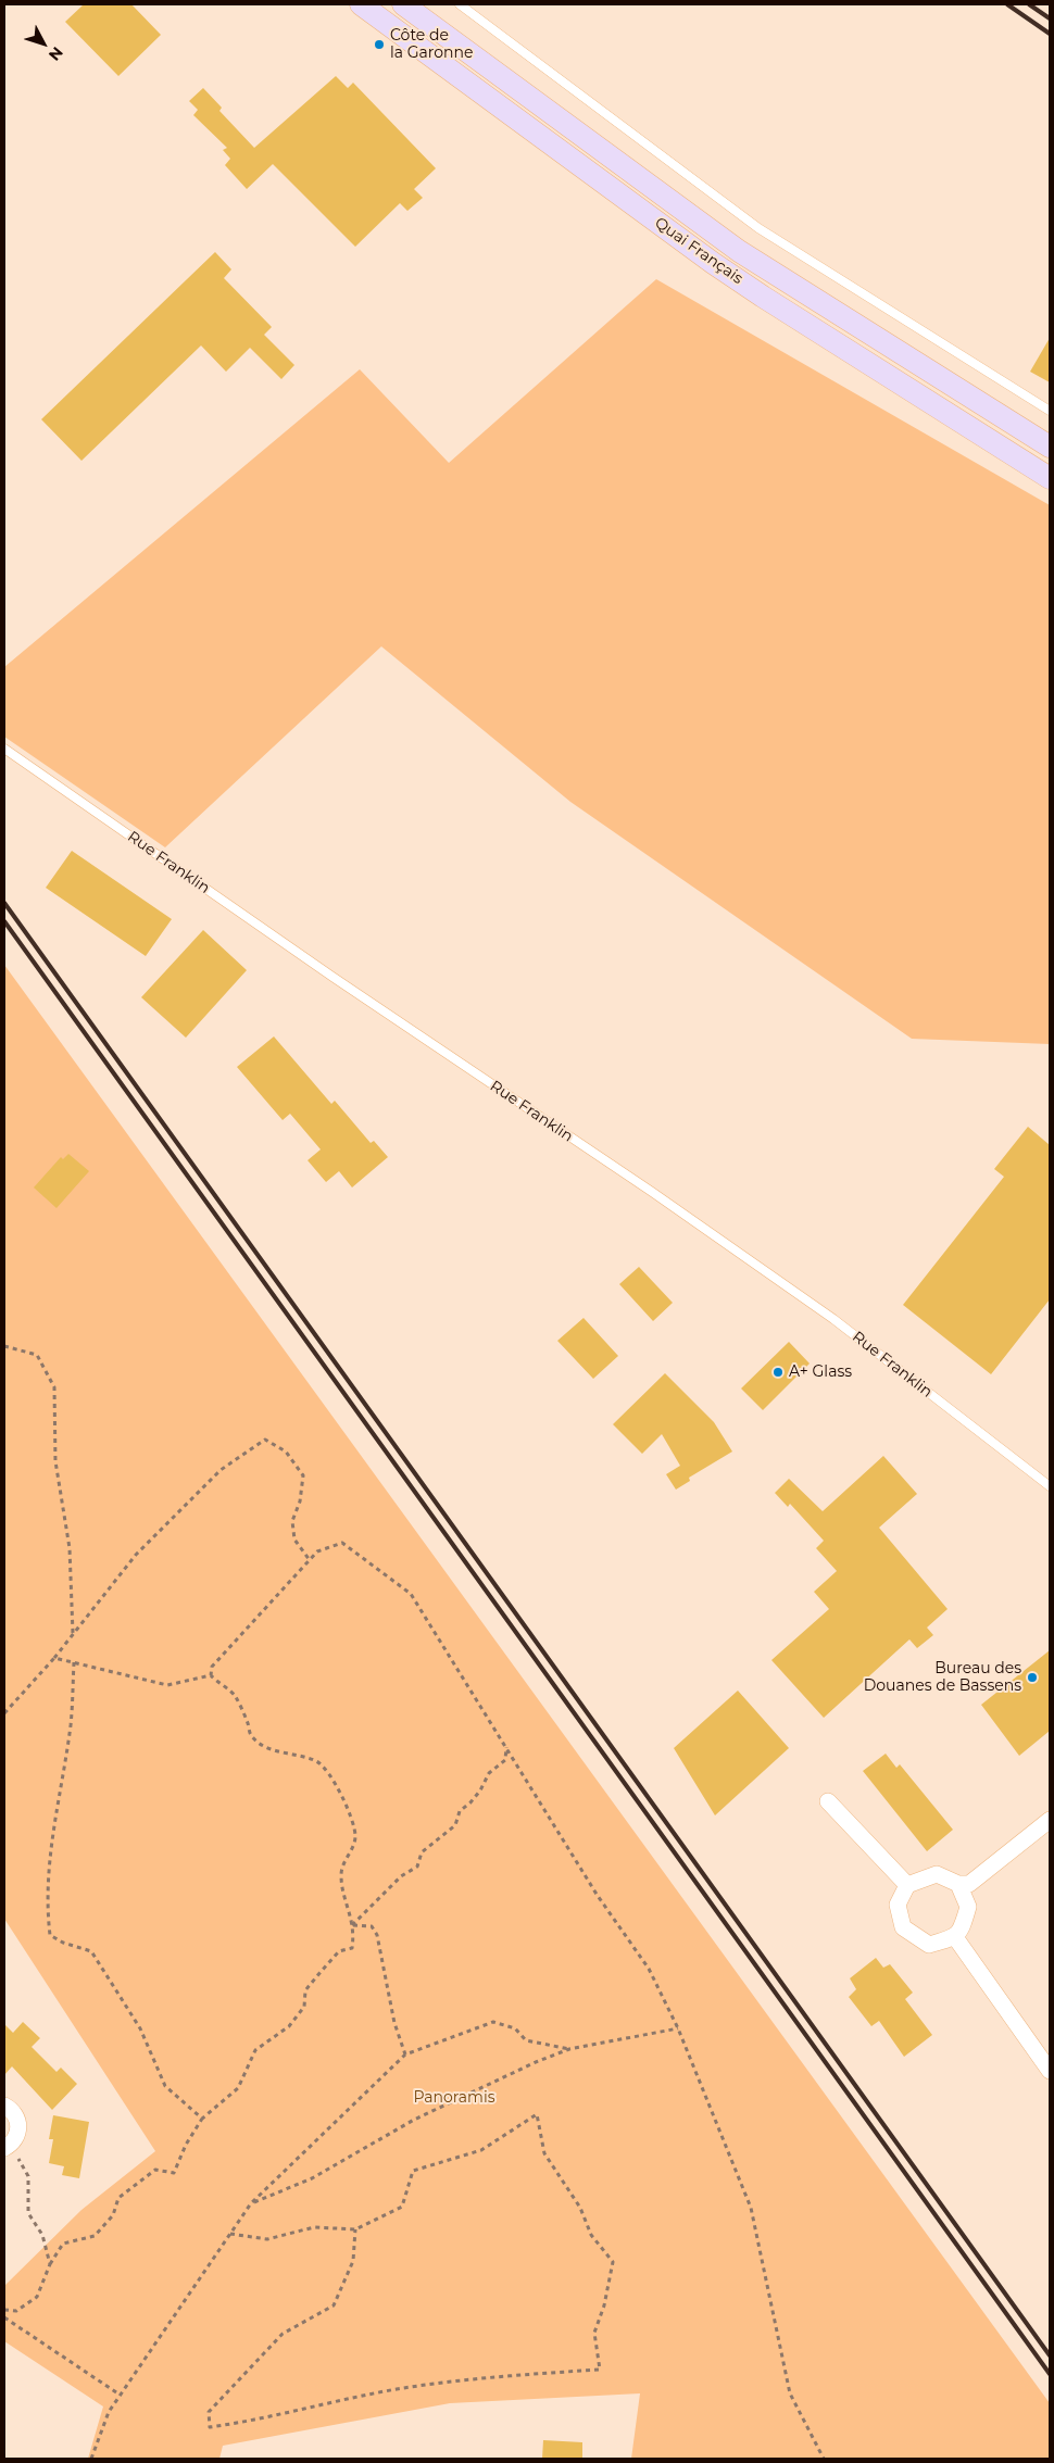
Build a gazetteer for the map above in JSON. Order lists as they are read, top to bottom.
{
  "streets": {
    "main road": ["Quai Français"],
    "lane": ["Rue Franklin"]
  },
  "parks": ["Panoramis"],
  "places": ["Côte de la Garonne", "A+ Glass", "Bureau des Douanes de Bassens"],
  "north": "bottom right"
}
